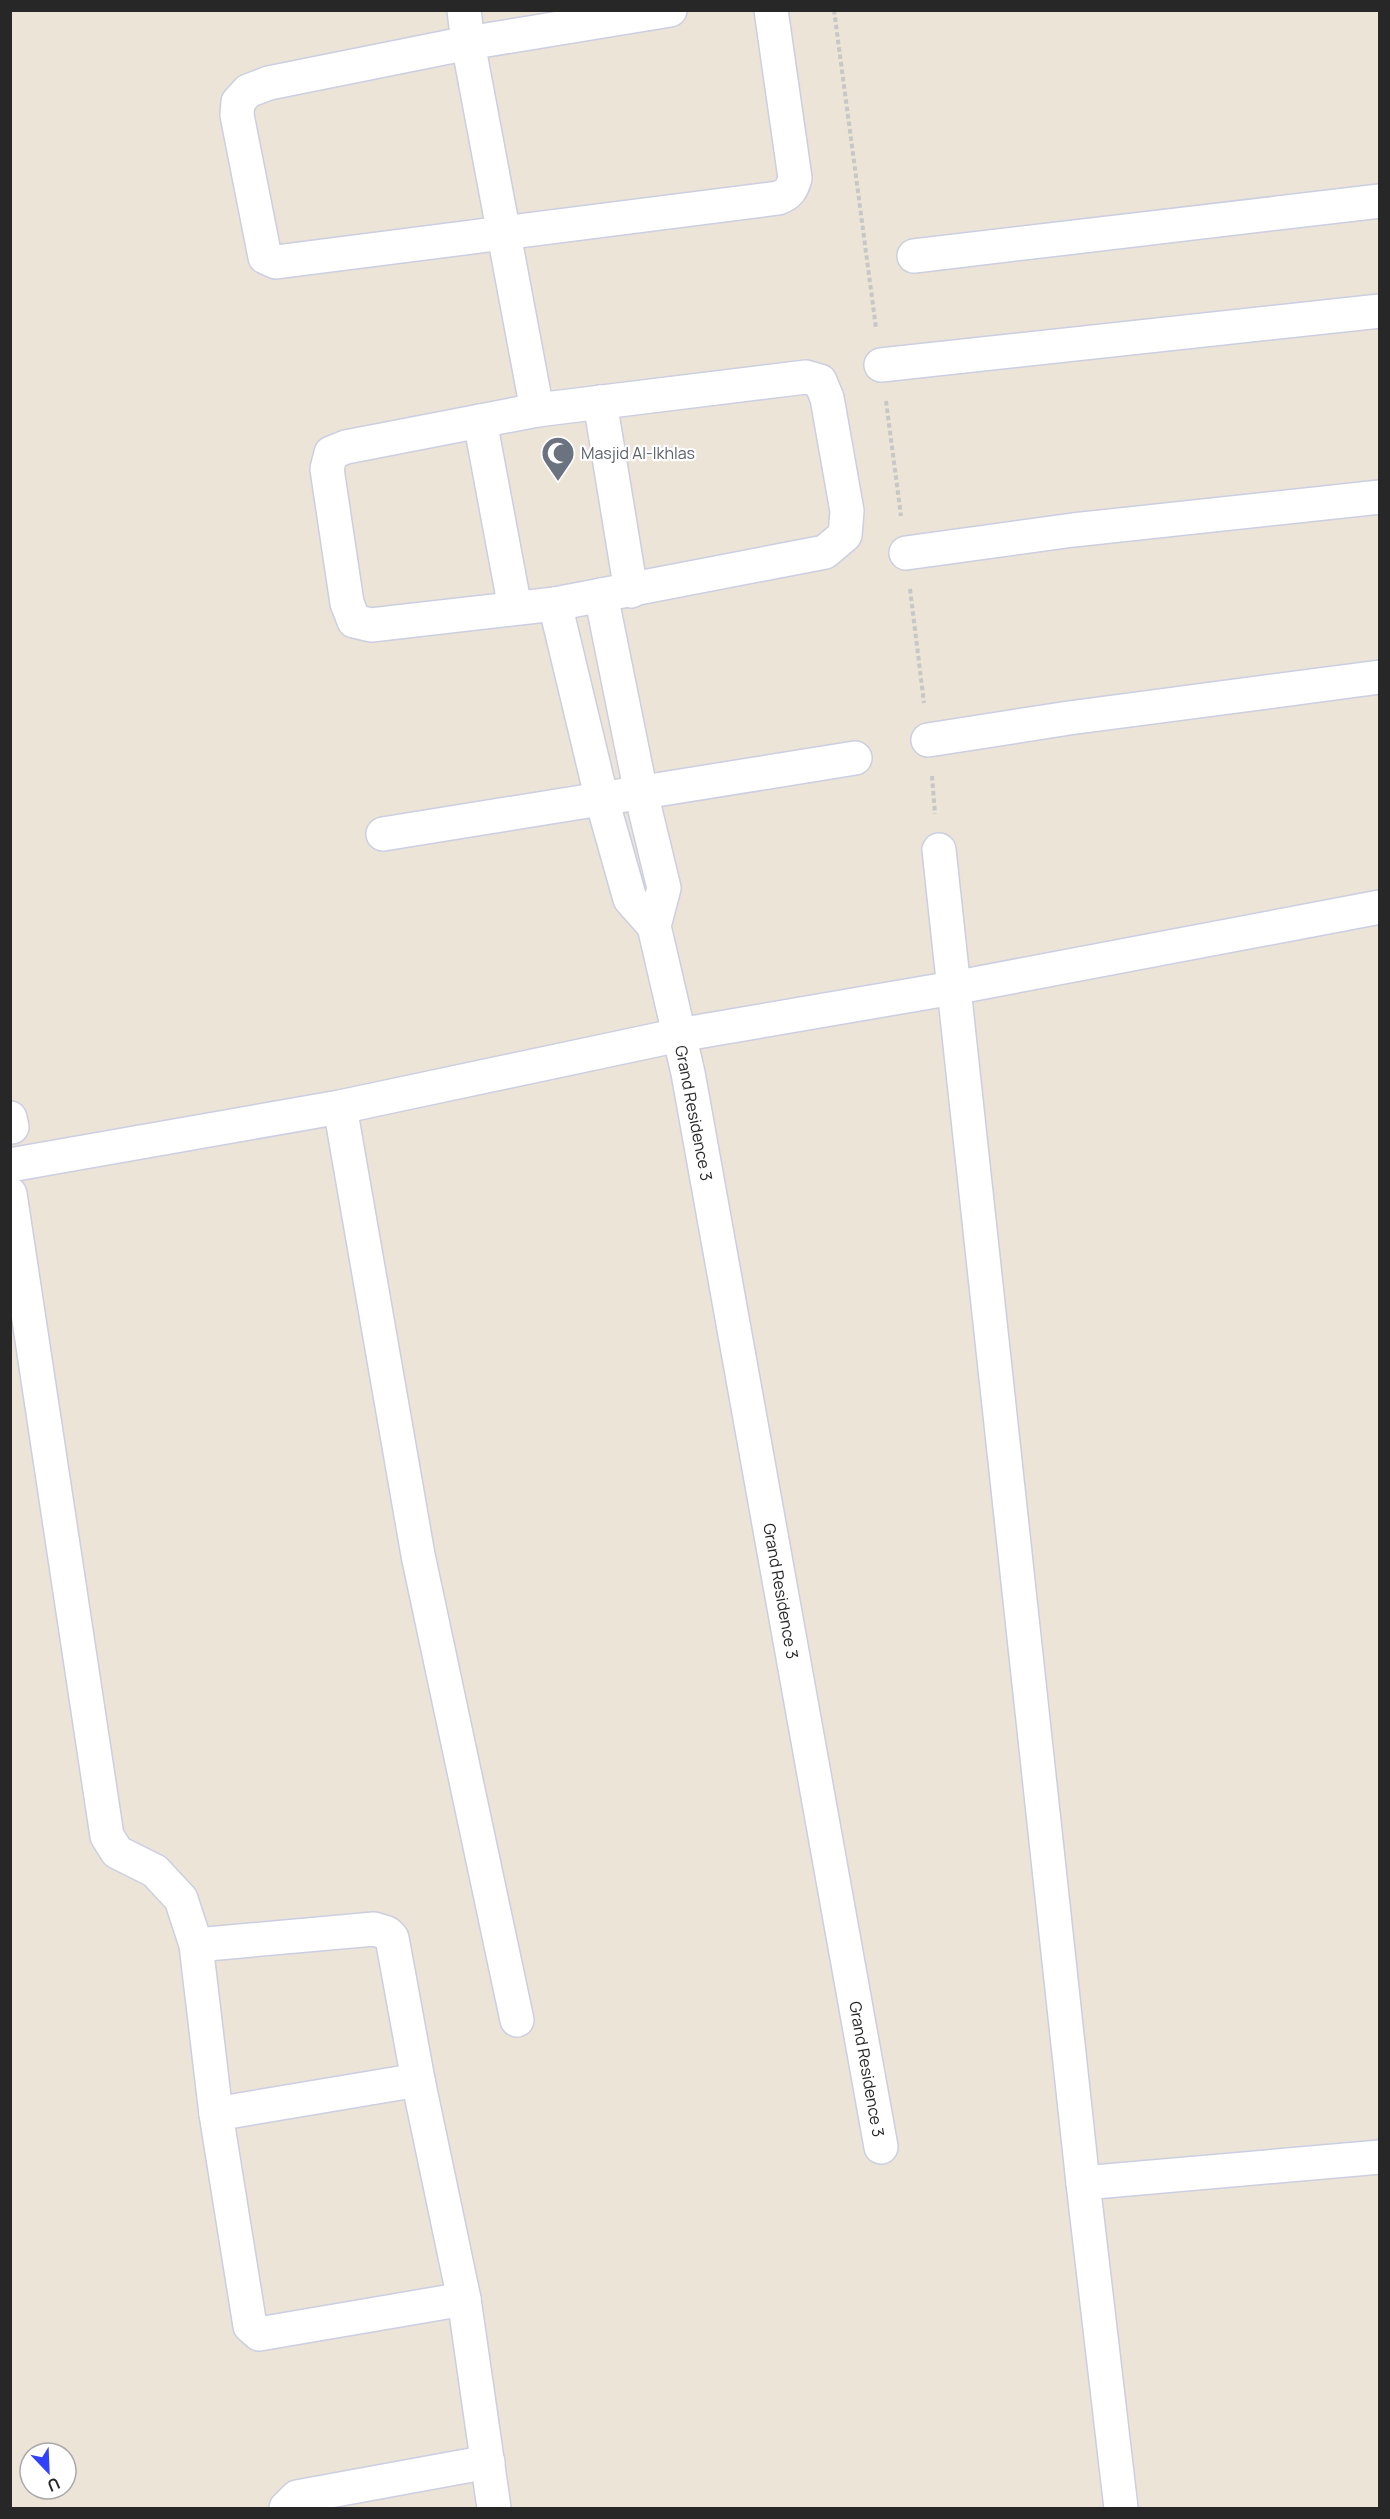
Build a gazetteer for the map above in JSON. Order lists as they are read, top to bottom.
{
  "streets": {
    "street": ["Grand Residence 3"]
  },
  "places": {
    "mosque": ["Masjid Al-Ikhlas"]
  },
  "north": "bottom right"
}
